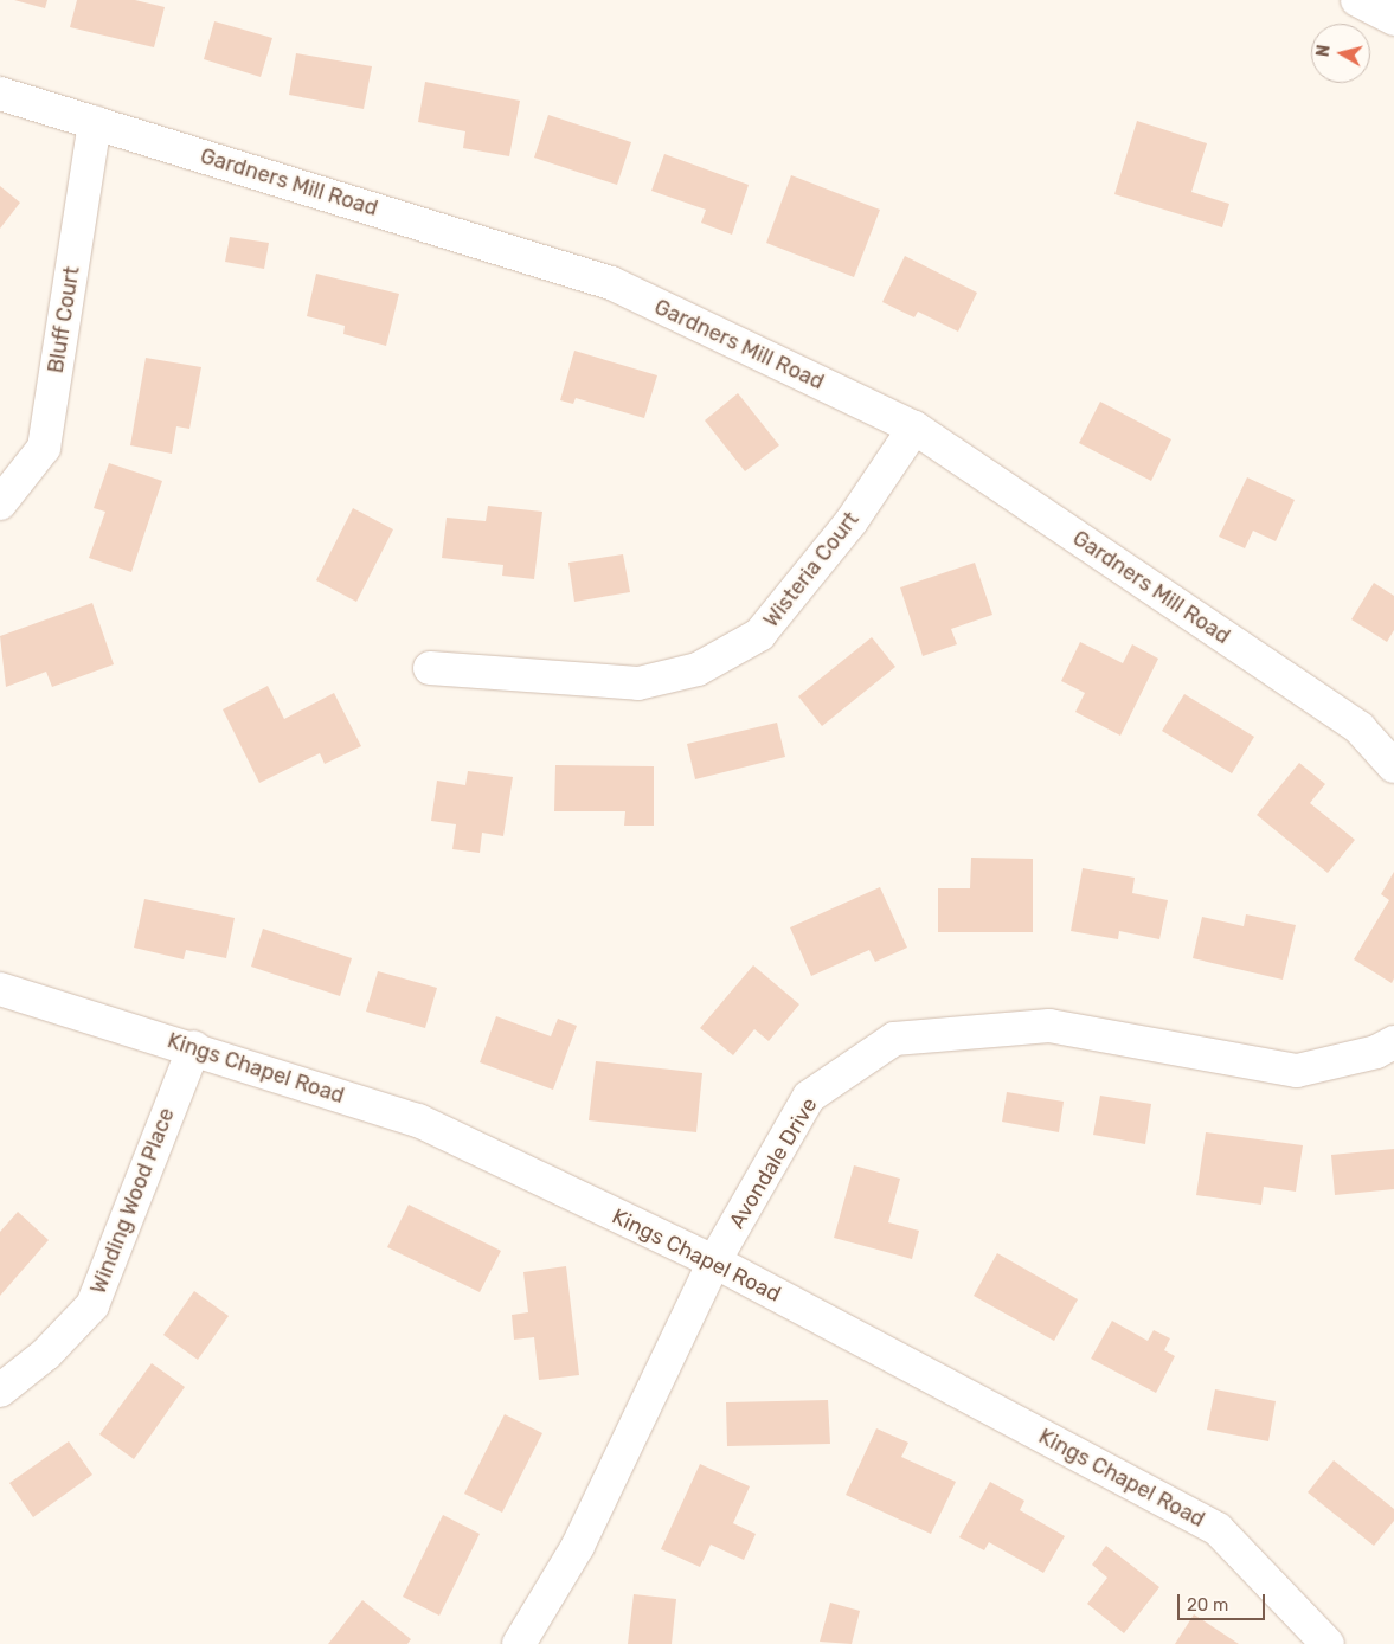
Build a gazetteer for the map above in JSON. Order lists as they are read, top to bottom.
{
  "streets": {
    "street": [
      "Gardners Mill Road",
      "Bluff Court",
      "Wisteria Court",
      "Kings Chapel Road",
      "Avondale Drive",
      "Winding Wood Place"
    ]
  },
  "crossings": [
    ["Gardners Mill Road", "Bluff Court"],
    ["Gardners Mill Road", "Wisteria Court"],
    ["Kings Chapel Road", "Avondale Drive"],
    ["Kings Chapel Road", "Winding Wood Place"]
  ],
  "scale_bar": "20 m",
  "north": "left"
}
